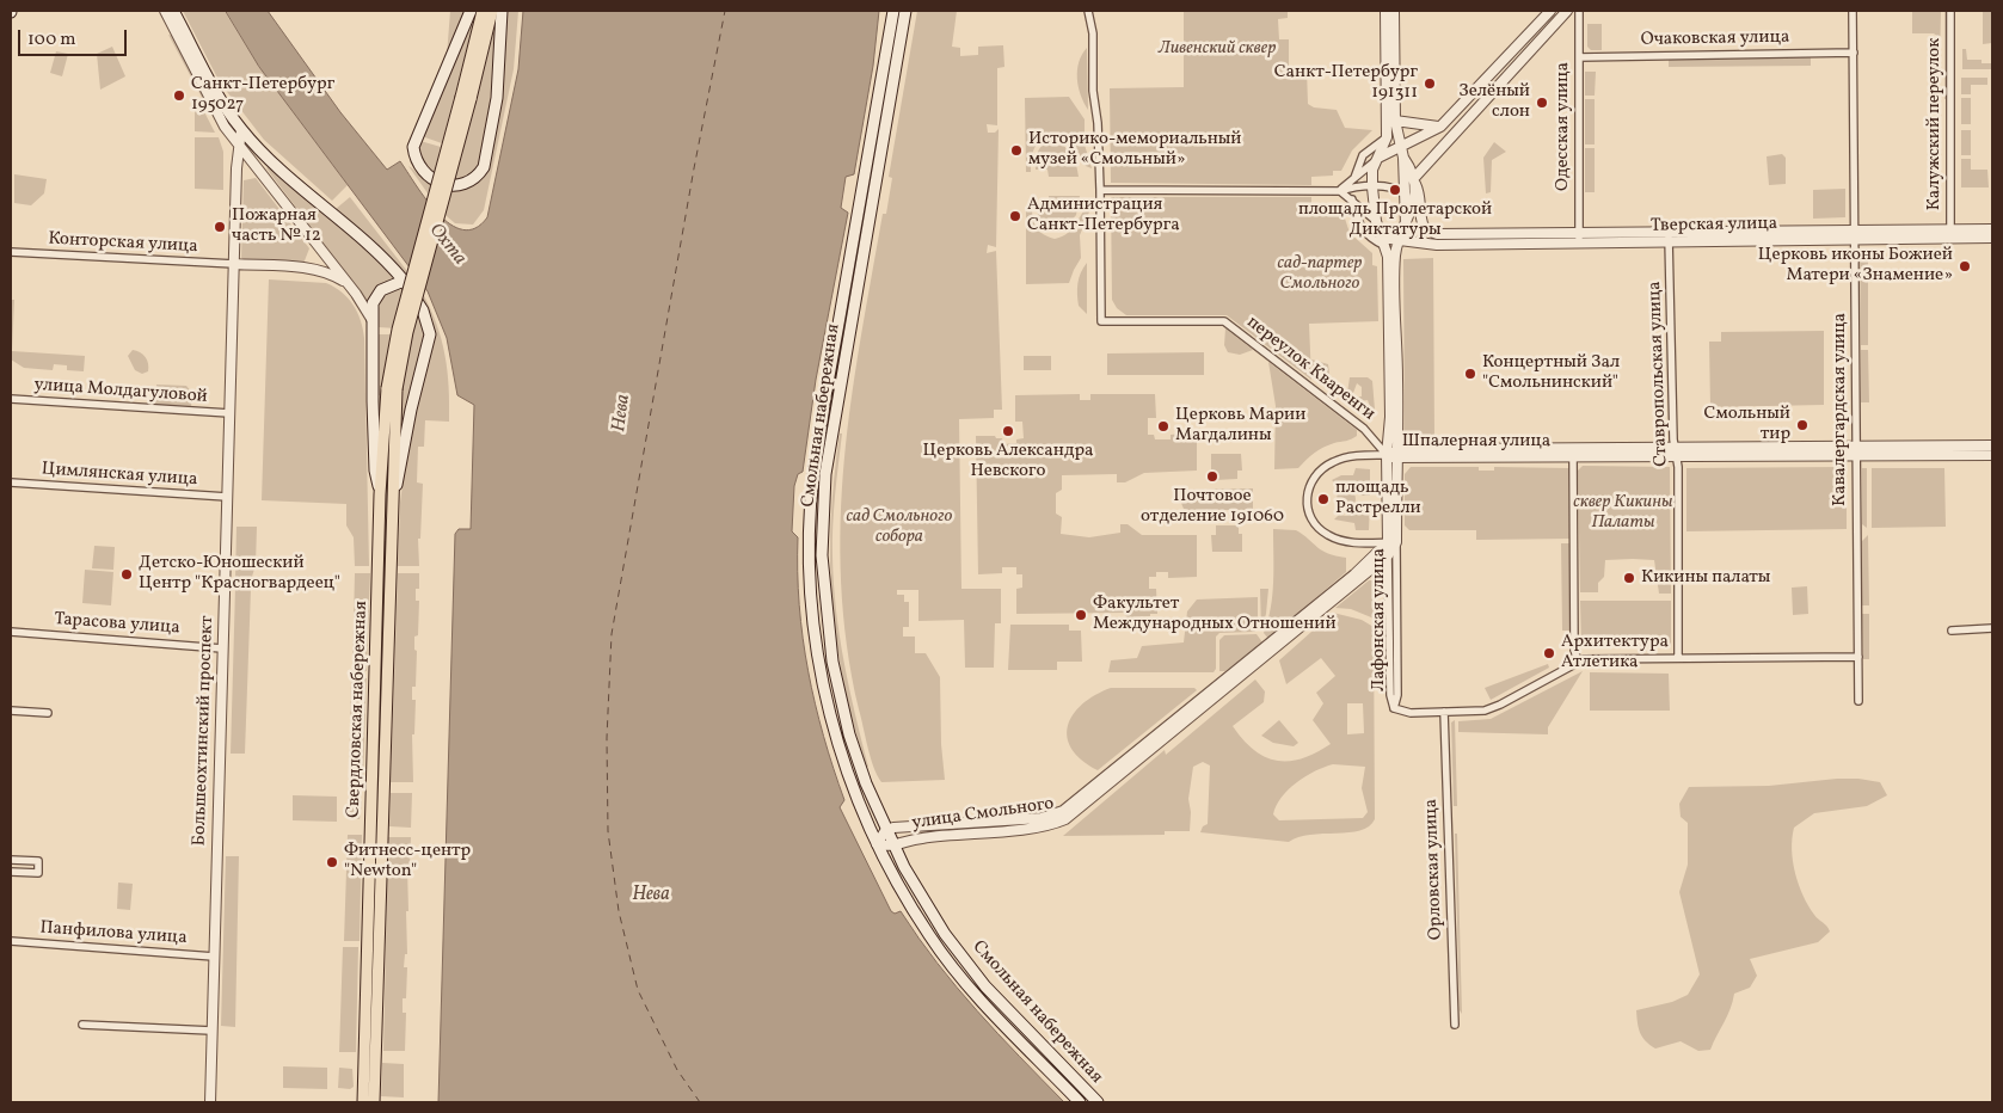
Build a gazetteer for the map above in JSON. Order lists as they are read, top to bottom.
{
  "streets": {
    "main road": ["Смольная набережная", "Свердловская набережная"],
    "street": [
      "Очаковская улица",
      "Калужский переулок",
      "Одесская улица",
      "Тверская улица",
      "Конторская улица",
      "переулок Кваренги",
      "Ставропольская улица",
      "улица Молдагуловой",
      "Кавалергардская улица",
      "Шпалерная улица",
      "Цимлянская улица",
      "Лафонская улица",
      "Тарасова улица",
      "Большеохтинский проспект",
      "улица Смольного",
      "Орловская улица",
      "Панфилова улица"
    ]
  },
  "crossings": [
    ["Очаковская улица", "Одесская улица"],
    ["Очаковская улица", "Кавалергардская улица"],
    ["Калужский переулок", "Тверская улица"],
    ["Одесская улица", "Тверская улица"],
    ["Тверская улица", "Ставропольская улица"],
    ["Тверская улица", "Кавалергардская улица"],
    ["Тверская улица", "Лафонская улица"],
    ["Конторская улица", "Большеохтинский проспект"],
    ["переулок Кваренги", "Шпалерная улица"],
    ["переулок Кваренги", "Лафонская улица"],
    ["переулок Кваренги", "улица Смольного"],
    ["Ставропольская улица", "Шпалерная улица"],
    ["улица Молдагуловой", "Большеохтинский проспект"],
    ["Кавалергардская улица", "Шпалерная улица"],
    ["Смольная набережная", "улица Смольного"],
    ["Шпалерная улица", "Лафонская улица"],
    ["Шпалерная улица", "улица Смольного"],
    ["Цимлянская улица", "Большеохтинский проспект"],
    ["Лафонская улица", "улица Смольного"],
    ["Тарасова улица", "Большеохтинский проспект"],
    ["Большеохтинский проспект", "Панфилова улица"]
  ],
  "water": ["Охта", "Нева"],
  "parks": [
    "Ливенский сквер",
    "сад-партер Смольного",
    "сквер Кикины Палаты",
    "сад Смольного собора"
  ],
  "places": [
    "Санкт-Петербург 191311",
    "Санкт-Петербург 195027",
    "Зелёный слон",
    "Историко-мемориальный музей «Смольный»",
    "площадь Пролетарской Диктатуры",
    "Администрация Санкт-Петербурга",
    "Пожарная часть № 12",
    "Церковь иконы Божией Матери «Знамение»",
    "Концертный Зал \"Смольнинский\"",
    "Смольный тир",
    "Церковь Марии Магдалины",
    "Церковь Александра Невского",
    "Почтовое отделение 191060",
    "площадь Растрелли",
    "Детско-Юношеский Центр \"Красногвардеец\"",
    "Кикины палаты",
    "Факультет Международных Отношений",
    "Архитектура Атлетика",
    "Фитнесс-центр \"Newton\""
  ],
  "scale_bar": "100 m"
}
